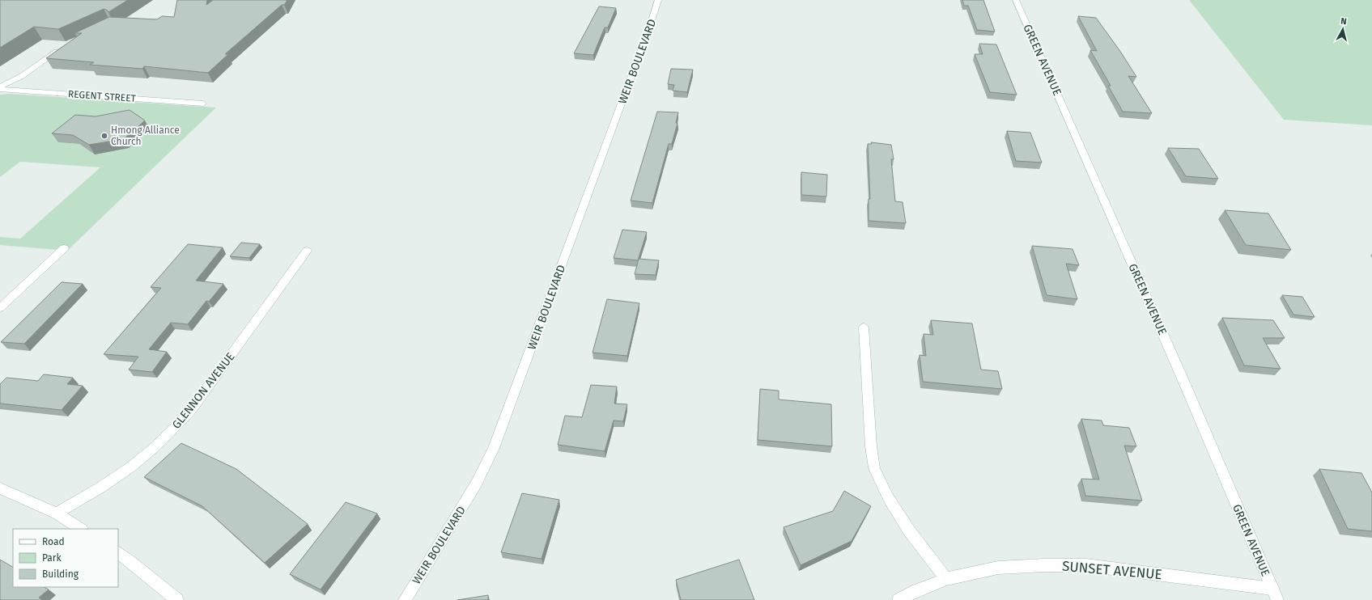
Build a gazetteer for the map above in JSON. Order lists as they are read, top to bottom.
{
  "streets": {
    "street": [
      "GREEN AVENUE",
      "WEIR BOULEVARD",
      "REGENT STREET",
      "GLENNON AVENUE",
      "SUNSET AVENUE"
    ]
  },
  "crossings": [
    ["GREEN AVENUE", "SUNSET AVENUE"]
  ],
  "places": ["Hmong Alliance Church"],
  "legend": ["Road", "Park", "Building"],
  "north": "top"
}
